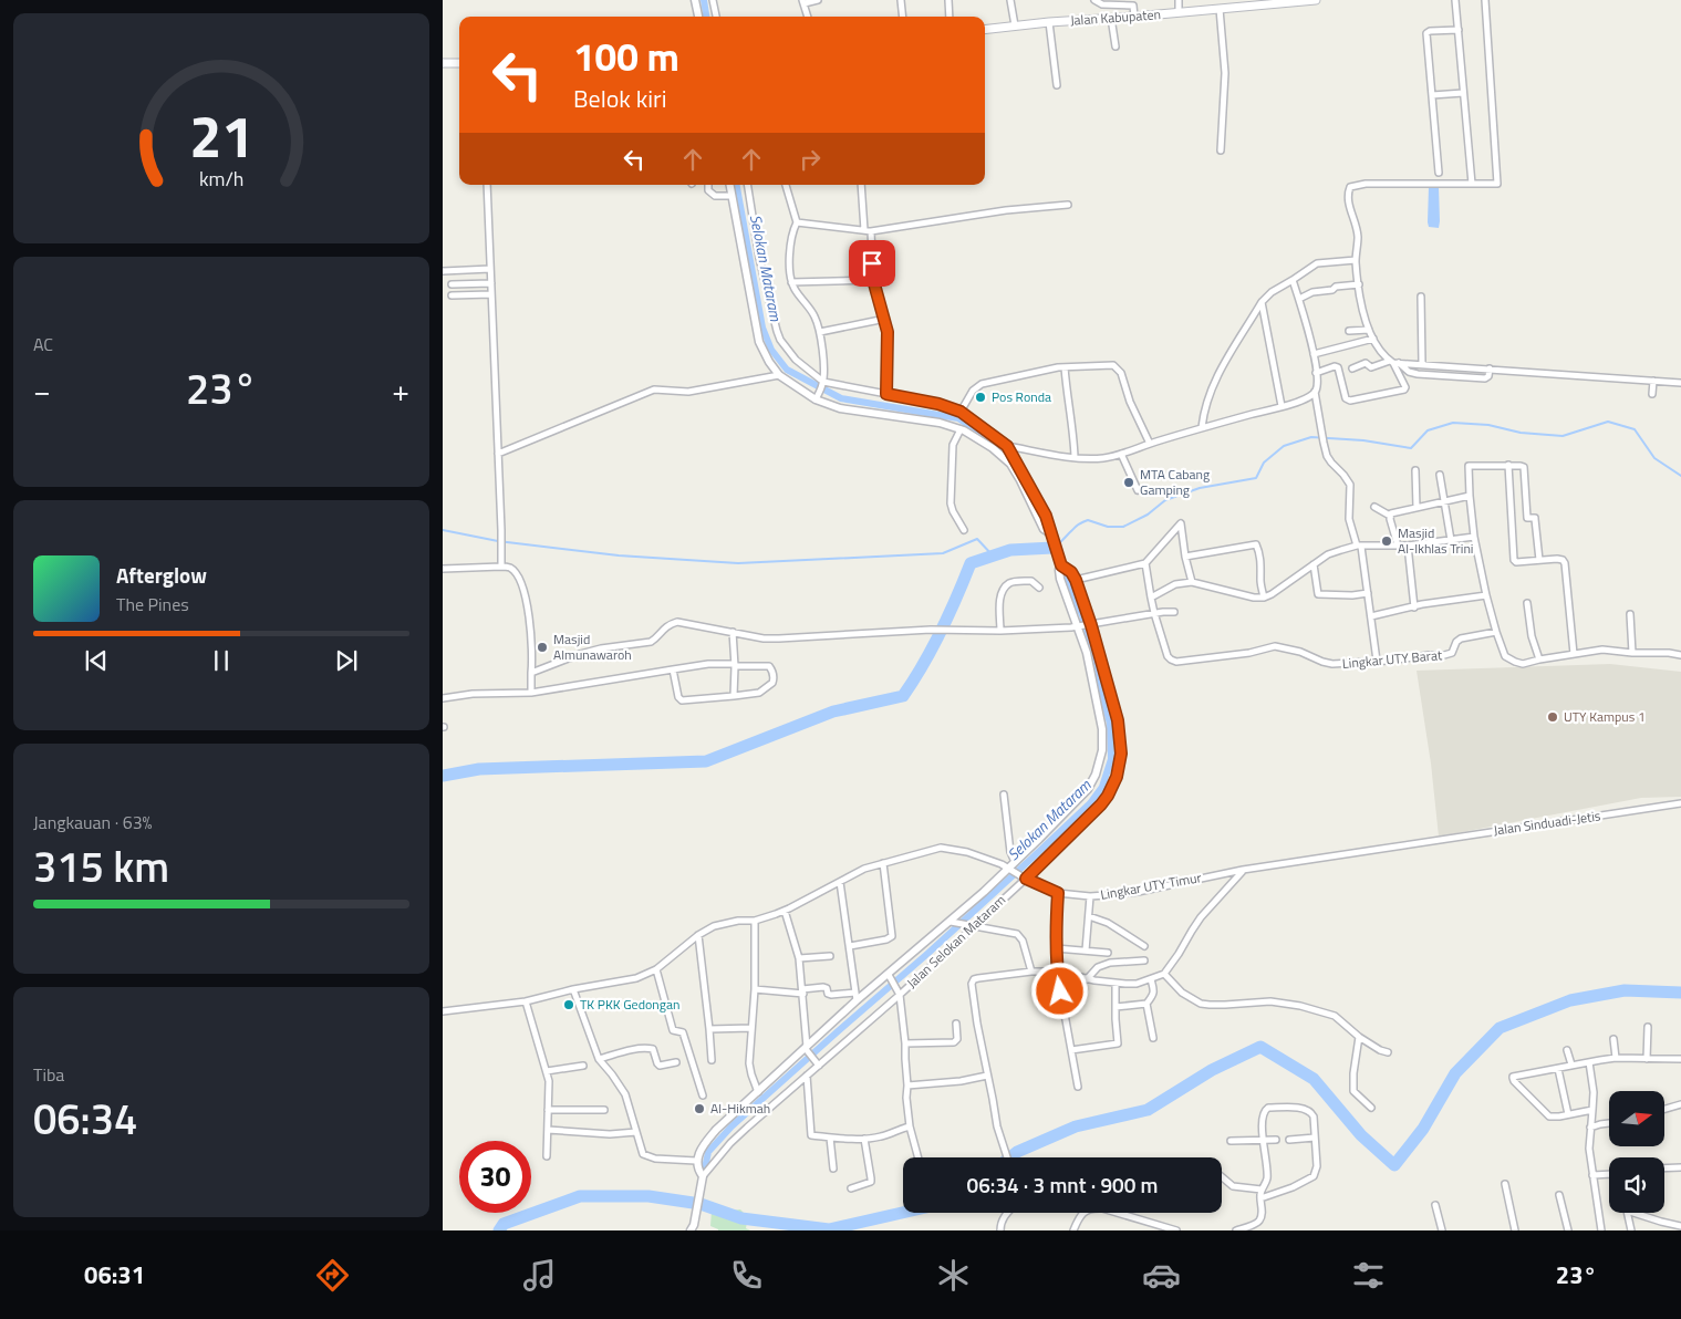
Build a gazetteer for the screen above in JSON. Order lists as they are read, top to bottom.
{
  "streets": {
    "main road": ["Jalan Kabupaten"],
    "street": [
      "Lingkar UTY Barat",
      "Jalan Sinduadi-Jetis",
      "Lingkar UTY Timur",
      "Jalan Selokan Mataram"
    ]
  },
  "crossings": [
    ["Jalan Sinduadi-Jetis", "Lingkar UTY Timur"],
    ["Lingkar UTY Timur", "Jalan Selokan Mataram"]
  ],
  "water": ["Selokan Mataram"],
  "places": [
    "Pos Ronda",
    "MTA Cabang Gamping",
    "Masjid Al-Ikhlas Trini",
    "Masjid Almunawaroh",
    "UTY Kampus 1",
    "TK PKK Gedongan",
    "Al-Hikmah"
  ],
  "north": "right",
  "page": {
    "turn": ["100 m", "Belok kiri"],
    "tile": [
      "AC",
      ["Jangkauan · 63%", "315 km"],
      ["Tiba", "06:34"]
    ],
    "heat": ["−", "23°", "+"],
    "song": ["Afterglow", "The Pines"],
    "limit": "30",
    "trip": "06:34 · 3 mnt · 900 m",
    "tabs": ["06:31", "23°"],
    "gauge": ["21", "km/h"]
  }
}
